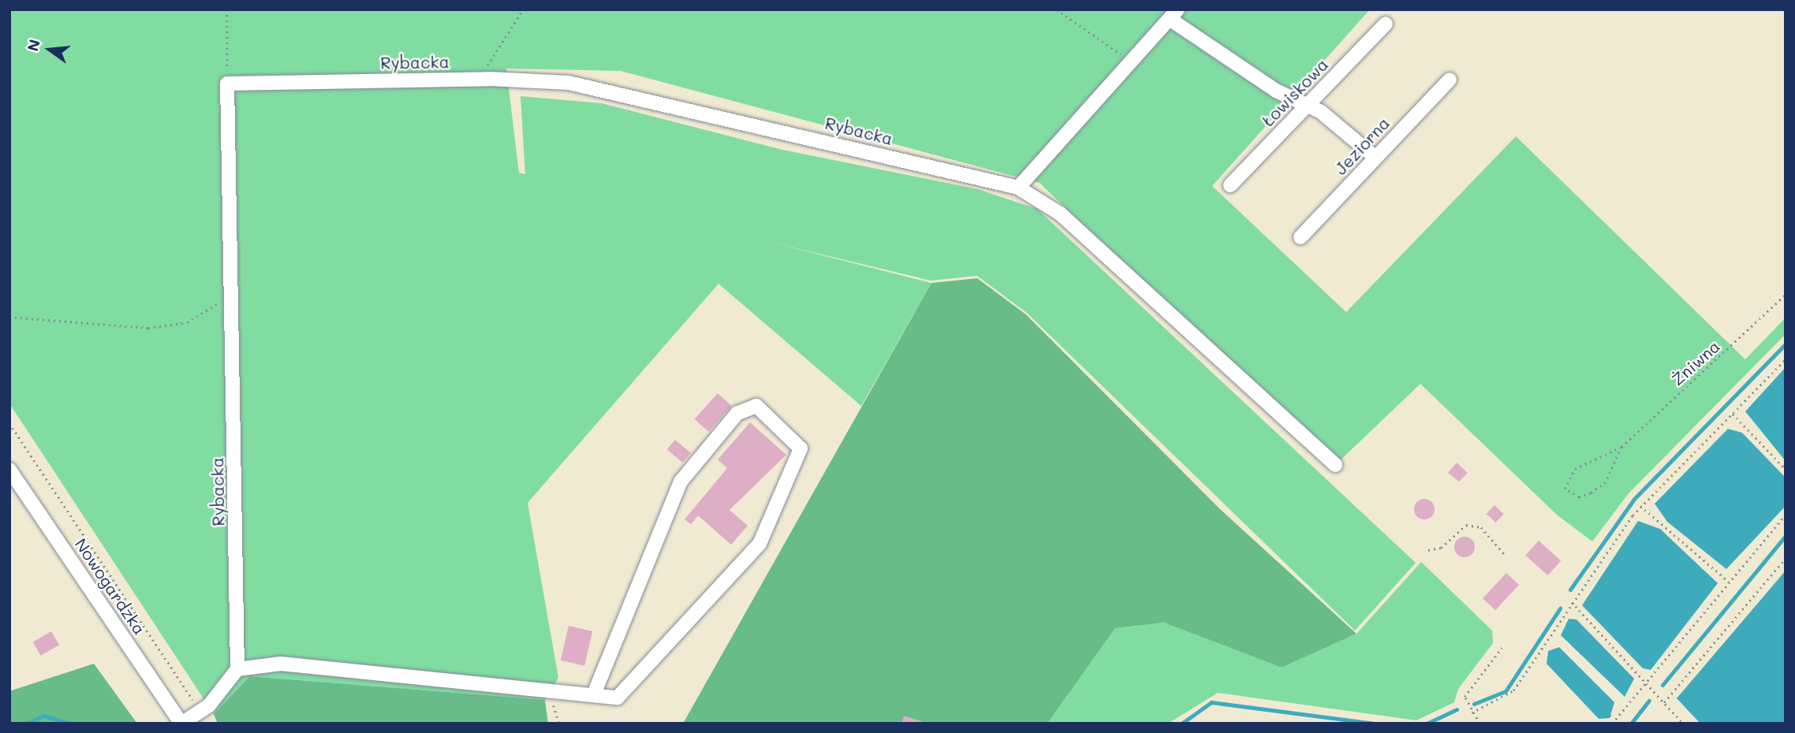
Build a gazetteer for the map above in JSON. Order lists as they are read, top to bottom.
{
  "streets": {
    "street": [
      "Rybacka",
      "Łowiskowa",
      "Jeziorna",
      "Nowogardzka"
    ],
    "path": ["Żniwna"]
  },
  "north": "left"
}
